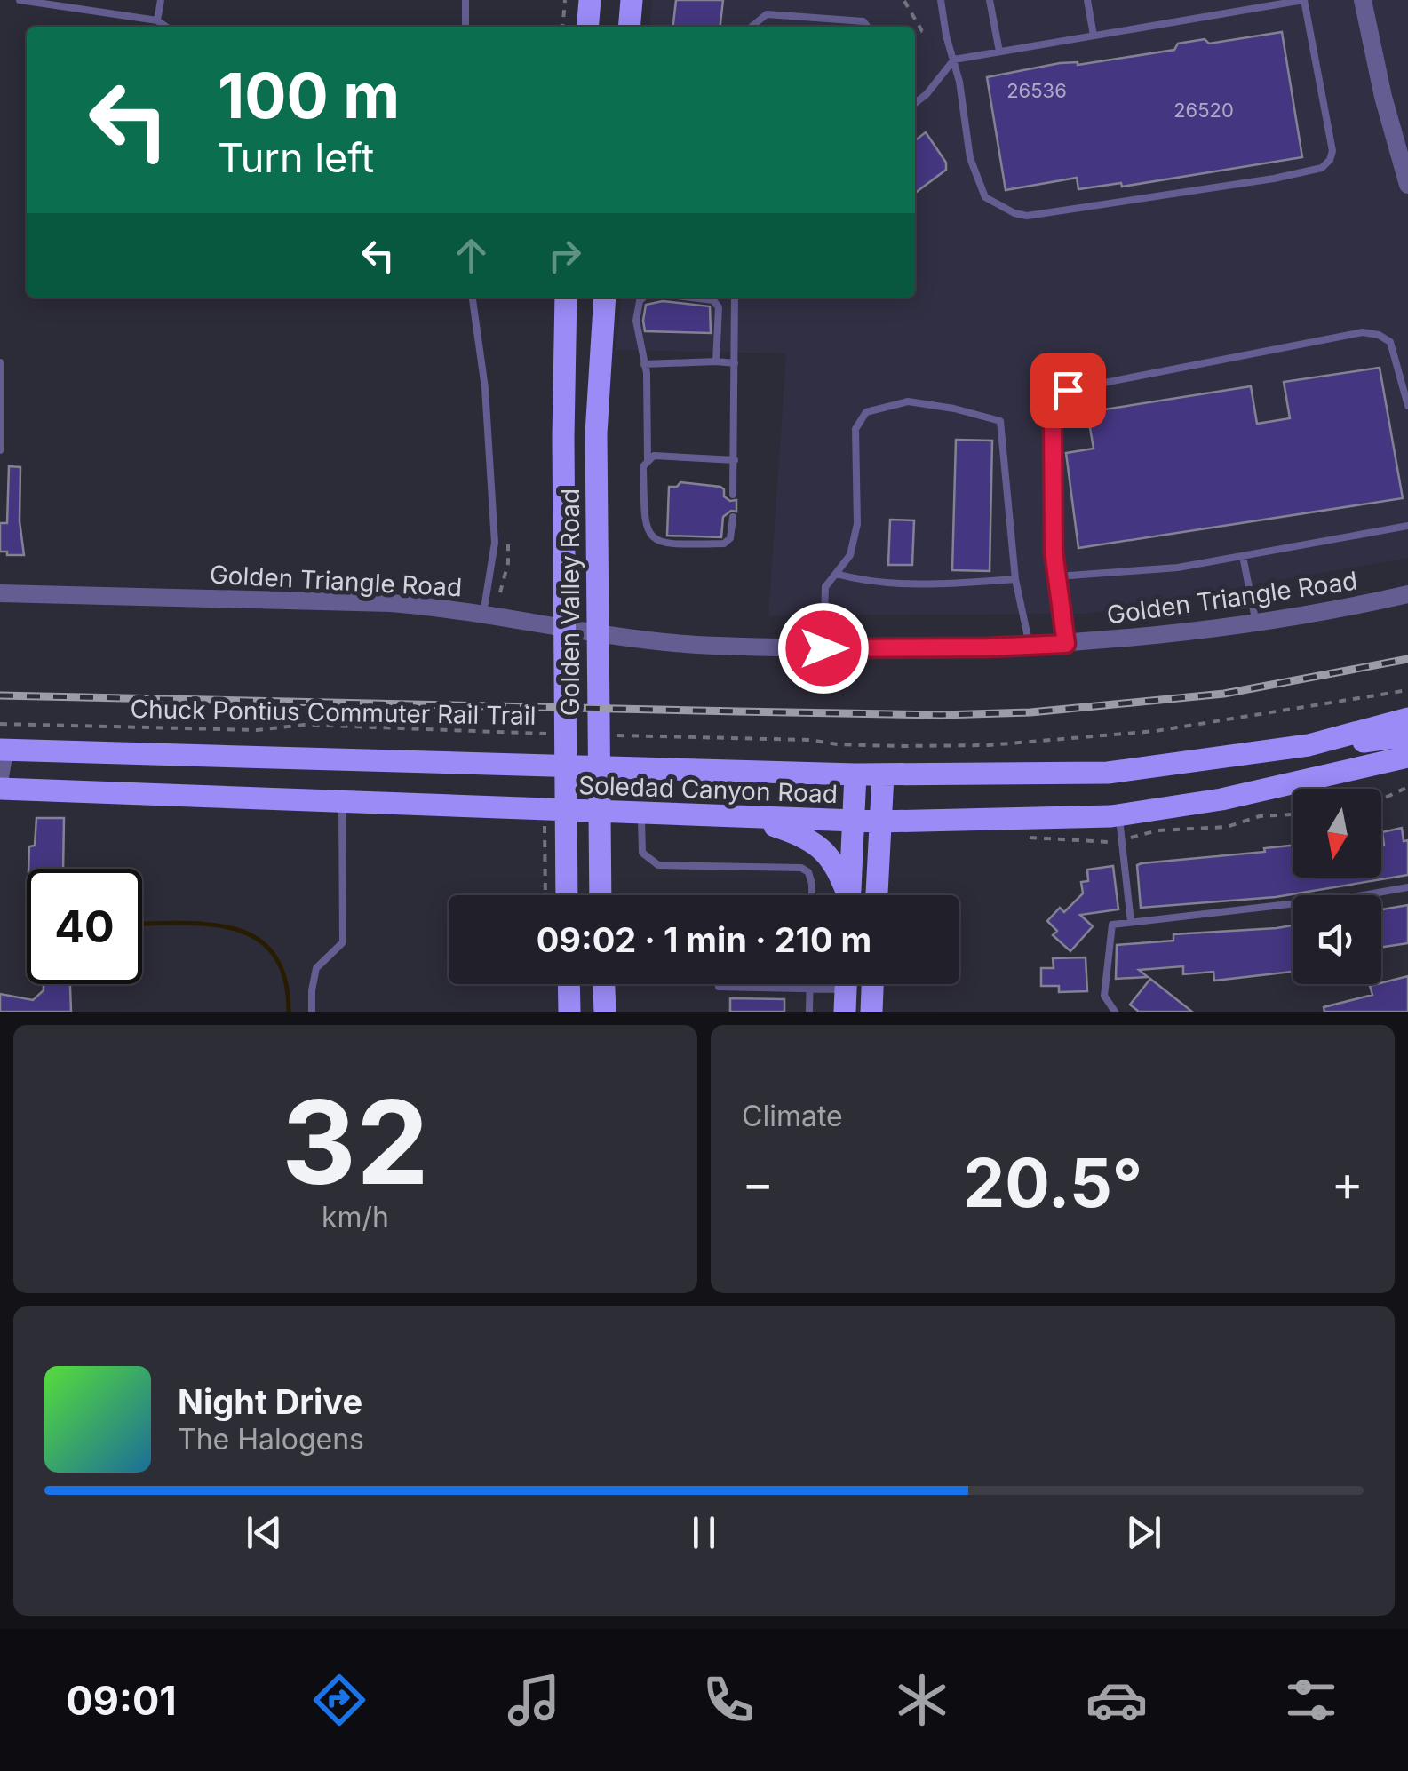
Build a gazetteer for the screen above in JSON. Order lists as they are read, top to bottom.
{
  "streets": {
    "main road": ["Golden Valley Road", "Soledad Canyon Road"],
    "street": ["Golden Triangle Road"],
    "path": ["Chuck Pontius Commuter Rail Trail"]
  },
  "house_numbers": ["26536", "26520"],
  "north": "bottom",
  "page": {
    "turn": ["100 m", "Turn left"],
    "limit": "40",
    "trip": "09:02 · 1 min · 210 m",
    "tile": [
      ["32", "km/h"],
      "Climate"
    ],
    "heat": ["−", "20.5°", "+"],
    "song": ["Night Drive", "The Halogens"],
    "tabs": "09:01"
  }
}
